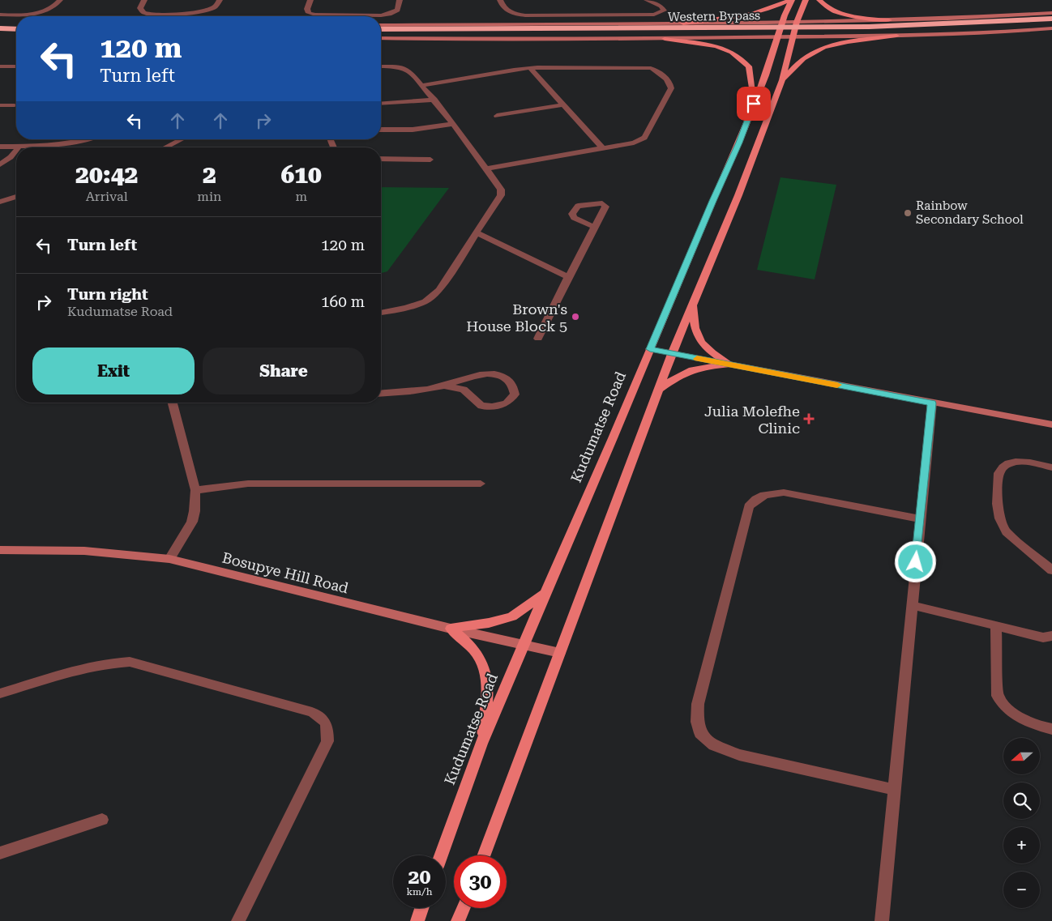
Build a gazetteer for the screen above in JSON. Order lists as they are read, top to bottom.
{
  "streets": {
    "highway": ["Western Bypass"],
    "main road": ["Kudumatse Road"],
    "street": ["Bosupye Hill Road"]
  },
  "crossings": [
    ["Kudumatse Road", "Bosupye Hill Road"]
  ],
  "places": {
    "other": ["Rainbow Secondary School", "Brown's House Block 5"],
    "health": ["Julia Molefhe Clinic"]
  },
  "north": "left",
  "page": {
    "turn": ["120 m", "Turn left"],
    "eta": [
      "20:42",
      "Arrival",
      "2",
      "min",
      "610",
      "m"
    ],
    "list": [
      {
        "name": "Turn left",
        "value": "120 m"
      },
      {
        "name": "Turn right",
        "note": "Kudumatse Road",
        "value": "160 m"
      }
    ],
    "buttons": ["Exit", "Share"],
    "map_buttons": ["+", "−"],
    "speed": "20 km/h",
    "limit": "30"
  }
}
